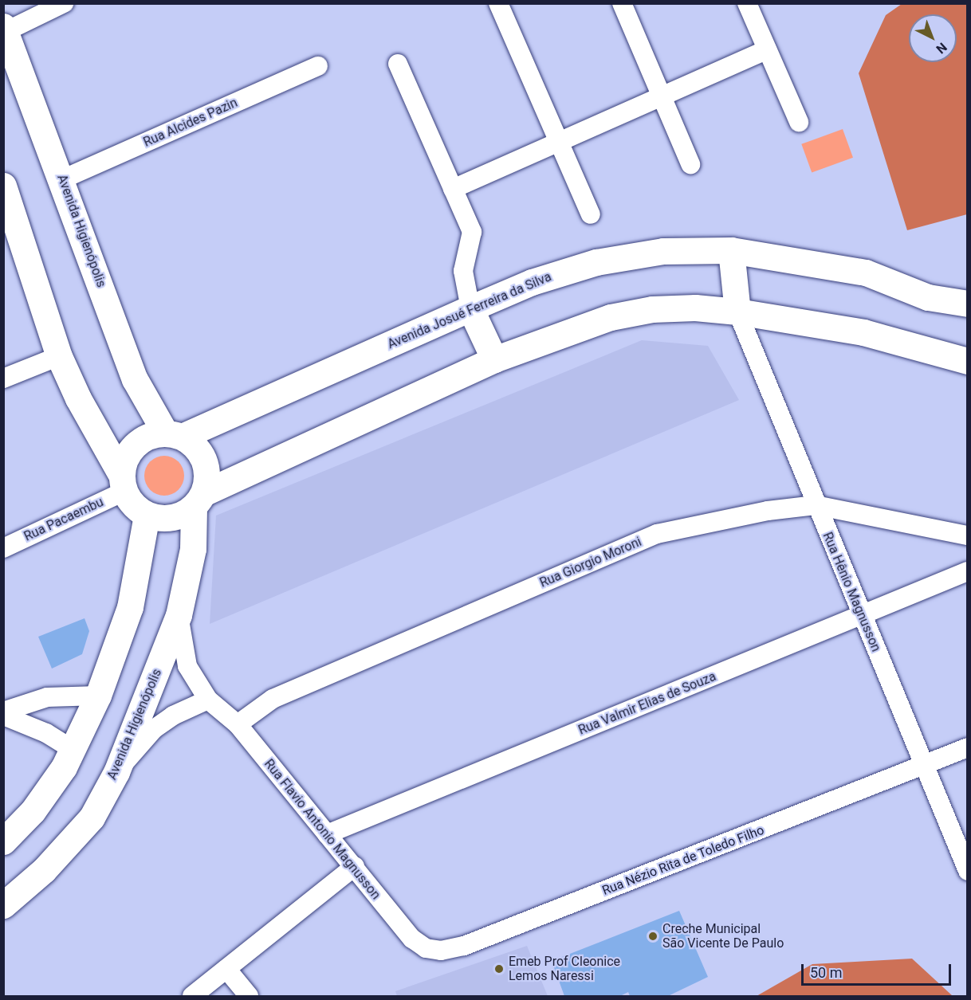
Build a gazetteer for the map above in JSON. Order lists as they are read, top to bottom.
{
  "streets": {
    "main road": ["Avenida Higienópolis", "Avenida Josué Ferreira da Silva"],
    "street": [
      "Rua Alcides Pazin",
      "Rua Pacaembu",
      "Rua Giorgio Moroni",
      "Rua Hênio Magnusson",
      "Rua Valmir Elias de Souza",
      "Rua Flavio Antonio Magnusson",
      "Rua Nézio Rita de Toledo Filho"
    ]
  },
  "crossings": [
    ["Rua Alcides Pazin", "Avenida Higienópolis"],
    ["Avenida Higienópolis", "Avenida Josué Ferreira da Silva"],
    ["Avenida Higienópolis", "Rua Pacaembu"],
    ["Avenida Higienópolis", "Rua Flavio Antonio Magnusson"],
    ["Avenida Josué Ferreira da Silva", "Rua Pacaembu"],
    ["Rua Giorgio Moroni", "Rua Hênio Magnusson"],
    ["Rua Giorgio Moroni", "Rua Flavio Antonio Magnusson"],
    ["Rua Hênio Magnusson", "Rua Valmir Elias de Souza"],
    ["Rua Hênio Magnusson", "Rua Nézio Rita de Toledo Filho"],
    ["Rua Valmir Elias de Souza", "Rua Flavio Antonio Magnusson"],
    ["Rua Flavio Antonio Magnusson", "Rua Nézio Rita de Toledo Filho"]
  ],
  "places": ["Creche Municipal São Vicente De Paulo", "Emeb Prof Cleonice Lemos Naressi"],
  "scale_bar": "50 m",
  "north": "bottom right"
}
